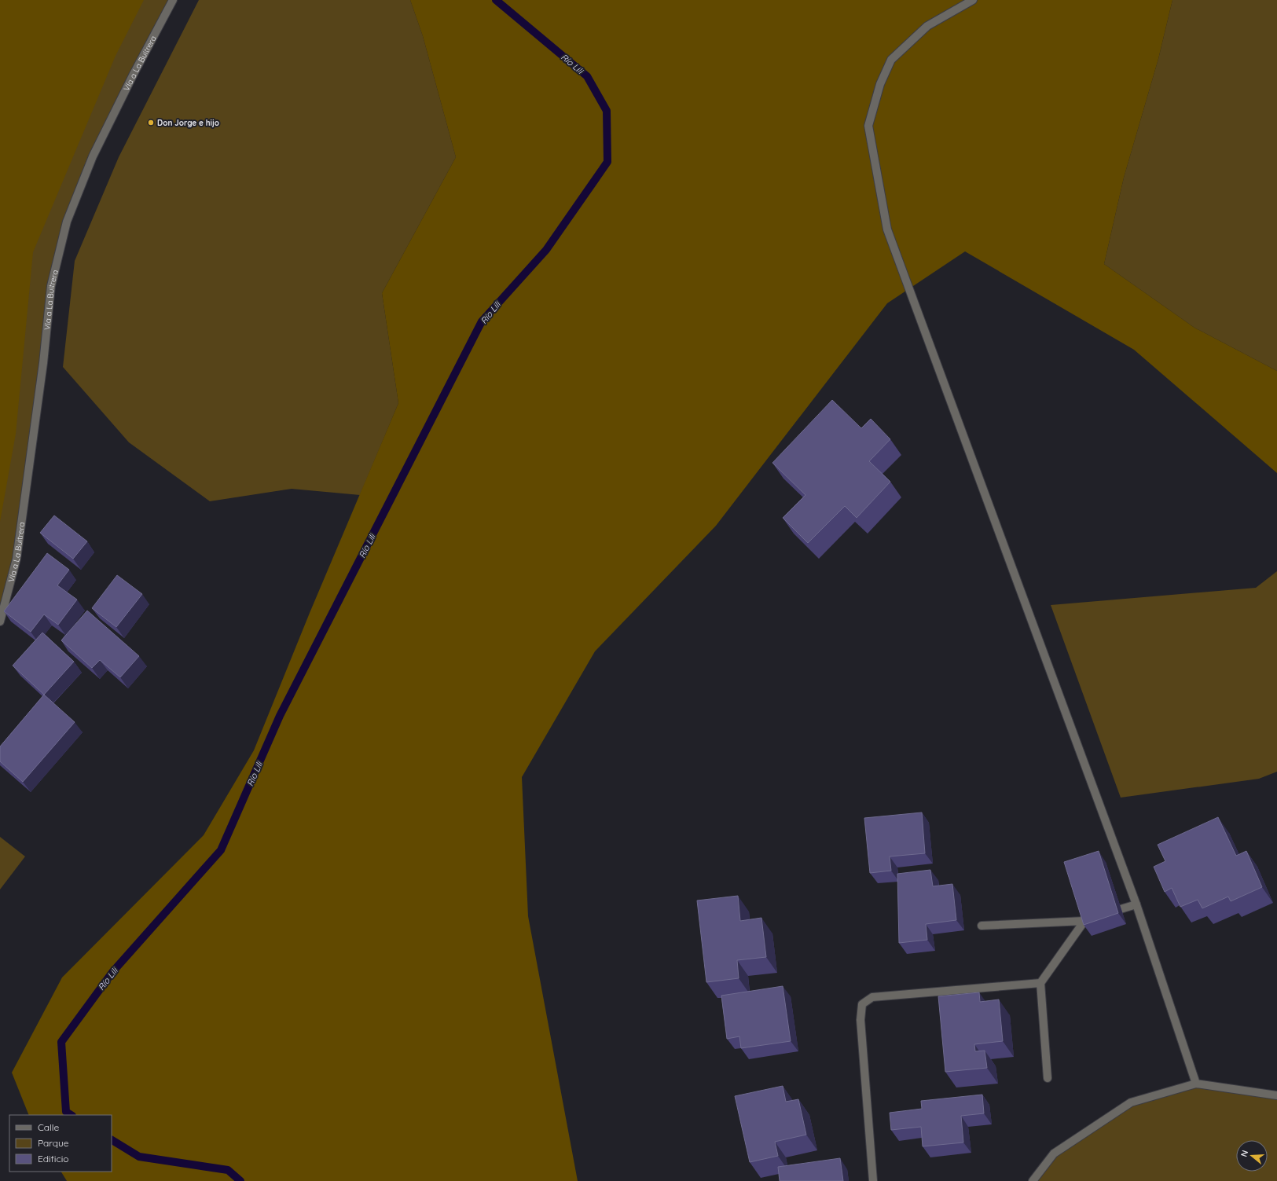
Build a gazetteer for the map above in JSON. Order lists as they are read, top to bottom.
{
  "streets": {
    "street": ["Vía a La Buitrera"]
  },
  "water": ["Río Lili"],
  "places": ["Don Jorge e hijo"],
  "legend": ["Calle", "Parque", "Edificio"],
  "north": "left"
}
